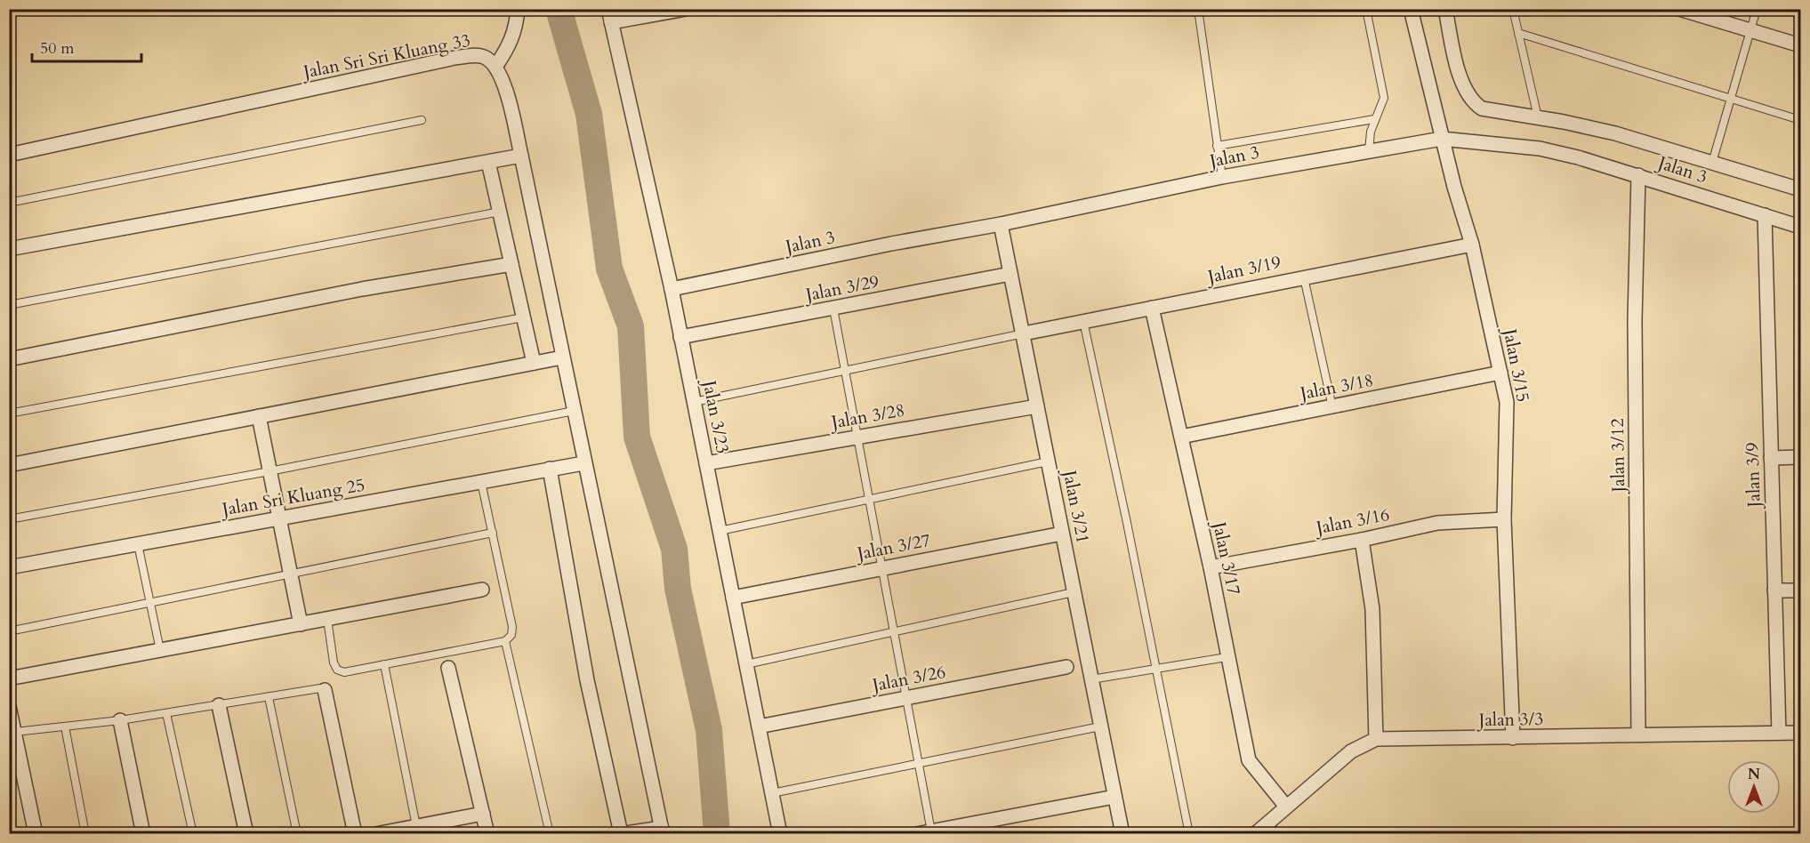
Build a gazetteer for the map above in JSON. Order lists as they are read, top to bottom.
{
  "streets": {
    "street": [
      "Jalan Sri Sri Kluang 33",
      "Jalan 3",
      "Jalan 3/19",
      "Jalan 3/29",
      "Jalan 3/15",
      "Jalan 3/18",
      "Jalan 3/28",
      "Jalan 3/23",
      "Jalan 3/12",
      "Jalan 3/9",
      "Jalan Sri Kluang 25",
      "Jalan 3/21",
      "Jalan 3/16",
      "Jalan 3/27",
      "Jalan 3/17",
      "Jalan 3/26",
      "Jalan 3/3"
    ]
  },
  "crossings": [
    ["Jalan 3", "Jalan 3/15"],
    ["Jalan 3", "Jalan 3/23"],
    ["Jalan 3", "Jalan 3/12"],
    ["Jalan 3", "Jalan 3/9"],
    ["Jalan 3", "Jalan 3/21"],
    ["Jalan 3/19", "Jalan 3/15"],
    ["Jalan 3/19", "Jalan 3/21"],
    ["Jalan 3/19", "Jalan 3/17"],
    ["Jalan 3/29", "Jalan 3/23"],
    ["Jalan 3/29", "Jalan 3/21"],
    ["Jalan 3/15", "Jalan 3/18"],
    ["Jalan 3/15", "Jalan 3/16"],
    ["Jalan 3/15", "Jalan 3/3"],
    ["Jalan 3/18", "Jalan 3/17"],
    ["Jalan 3/28", "Jalan 3/23"],
    ["Jalan 3/28", "Jalan 3/21"],
    ["Jalan 3/23", "Jalan 3/27"],
    ["Jalan 3/23", "Jalan 3/26"],
    ["Jalan 3/12", "Jalan 3/3"],
    ["Jalan 3/9", "Jalan 3/3"],
    ["Jalan 3/21", "Jalan 3/27"],
    ["Jalan 3/16", "Jalan 3/17"],
    ["Jalan 3/17", "Jalan 3/3"]
  ],
  "scale_bar": "50 m",
  "north": "top"
}
